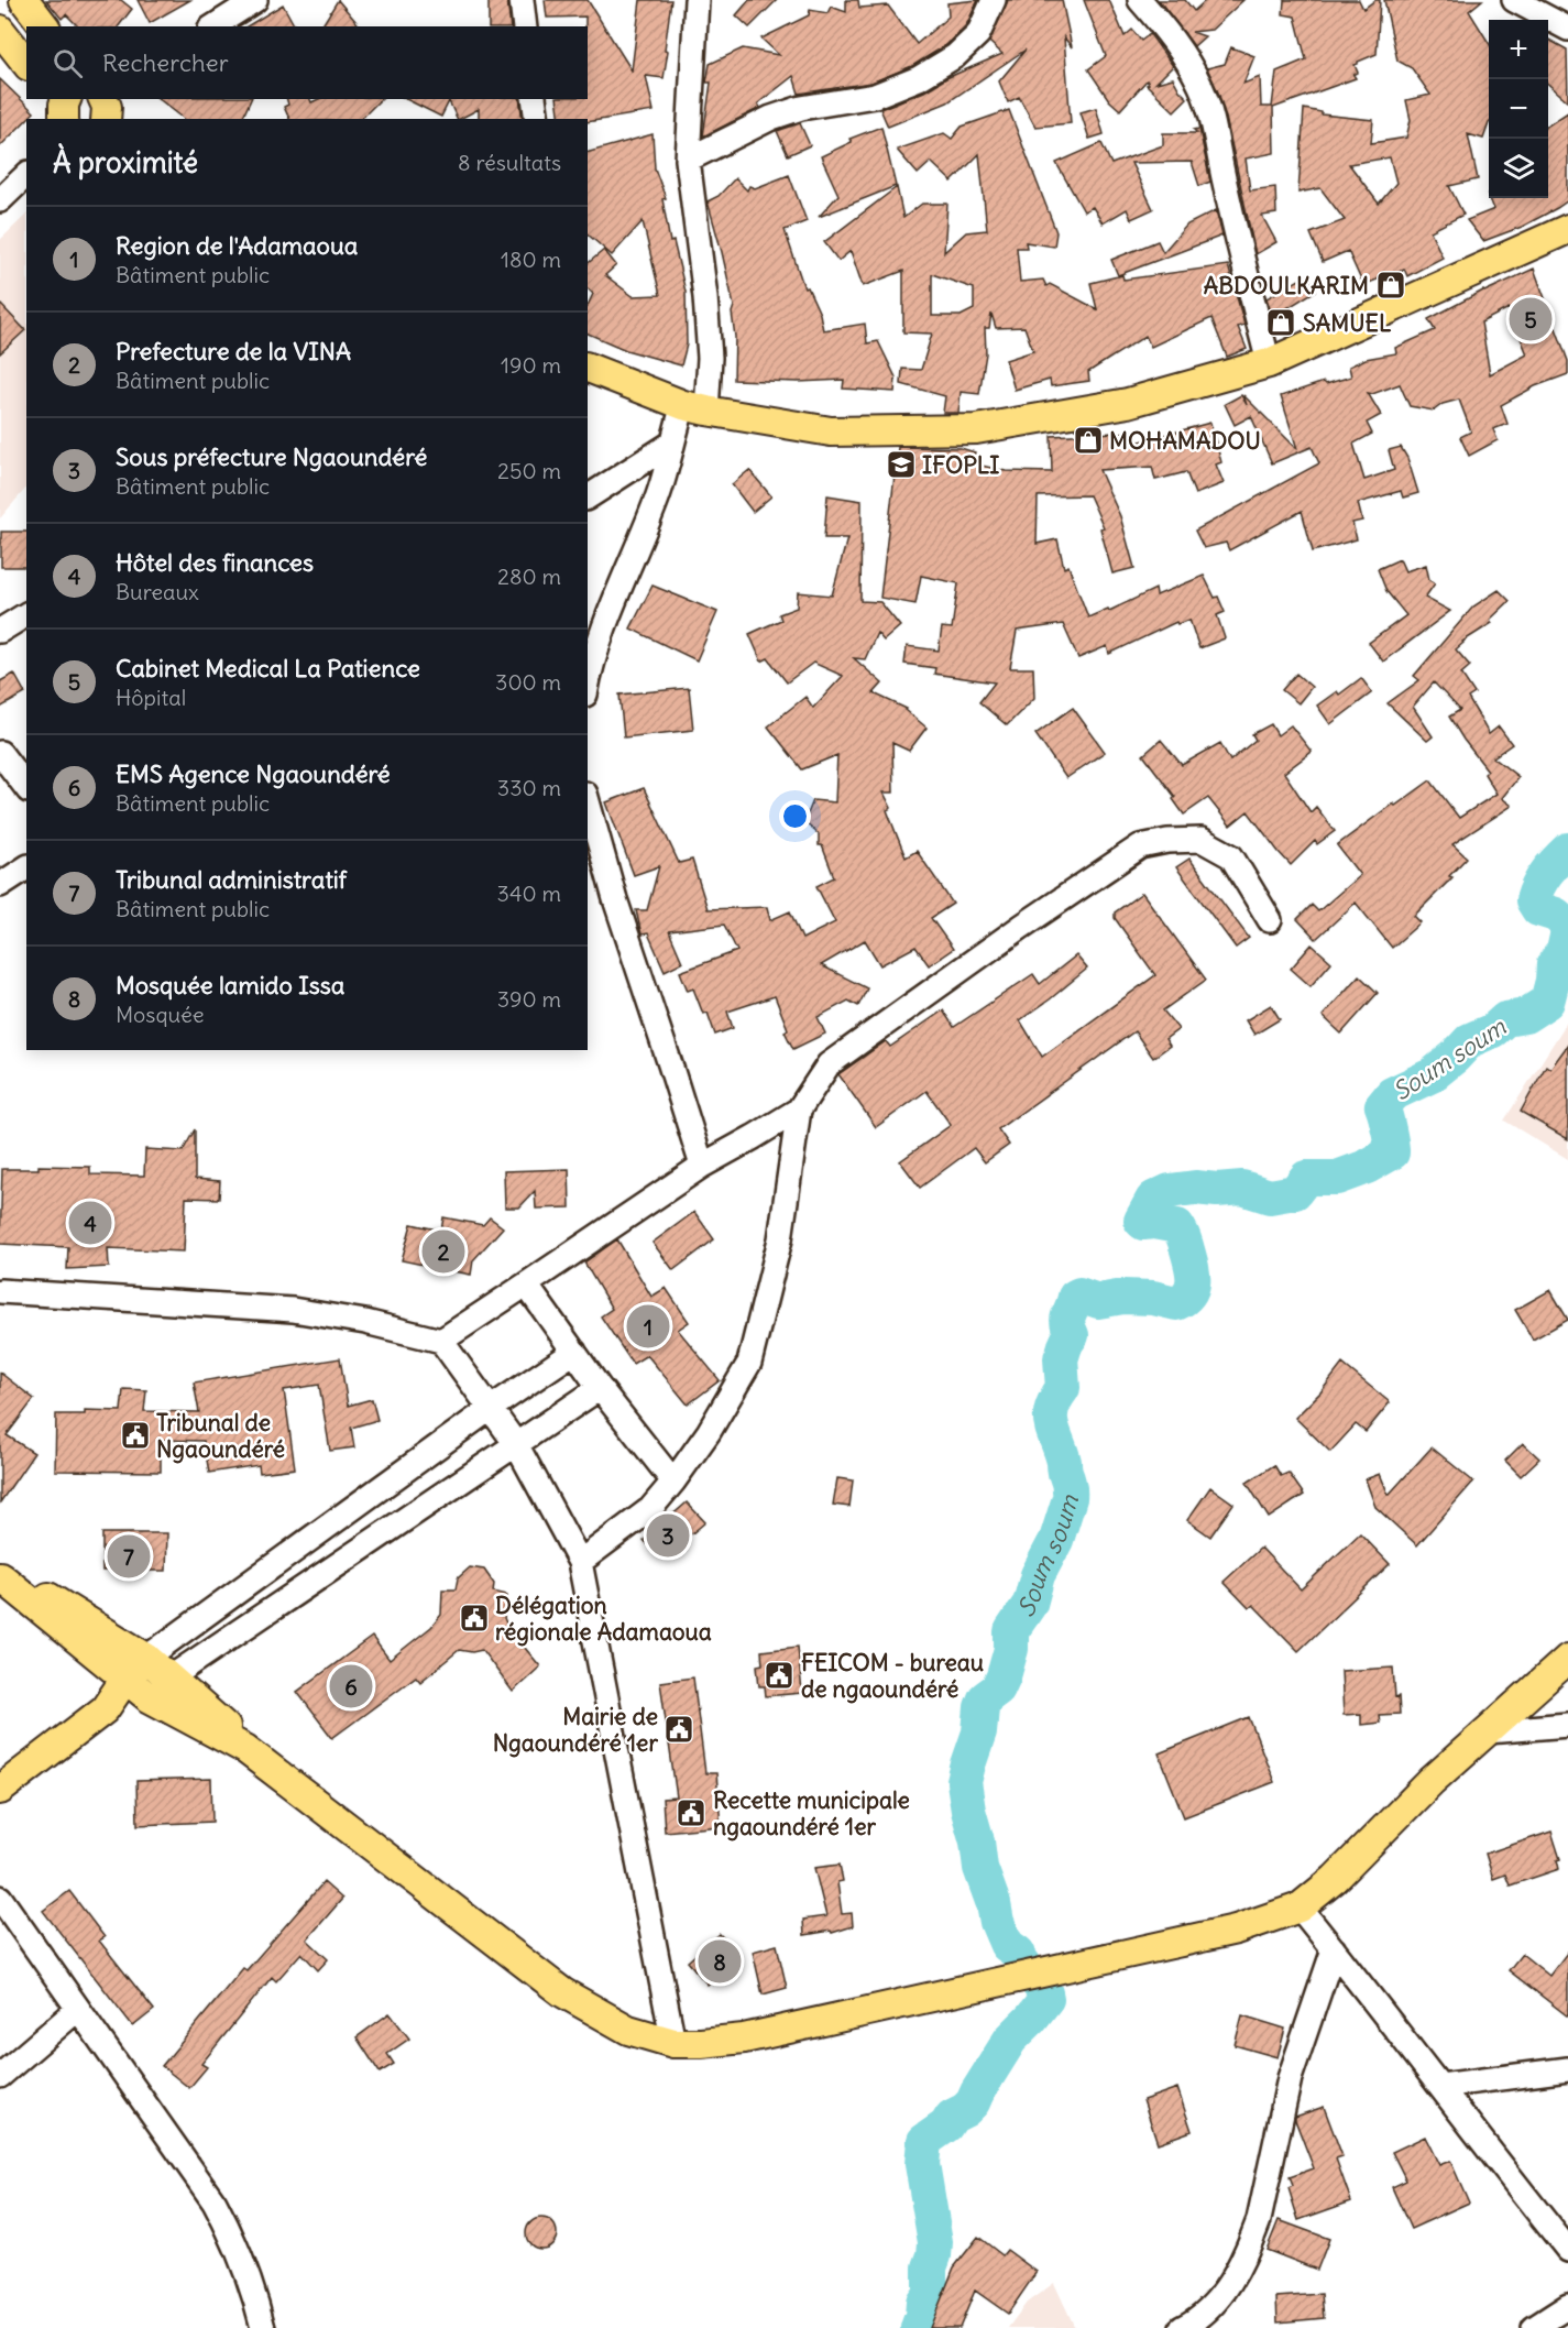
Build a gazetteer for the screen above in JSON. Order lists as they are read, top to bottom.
{
  "water": ["Soum soum"],
  "places": {
    "shop": ["ABDOULKARIM", "SAMUEL", "MOHAMADOU"],
    "school or university": ["IFOPLI"],
    "public building": [
      "Tribunal de Ngaoundéré",
      "Délégation régionale Adamaoua",
      "FEICOM - bureau de ngaoundéré",
      "Mairie de Ngaoundéré 1er",
      "Recette municipale ngaoundéré 1er"
    ]
  },
  "page": {
    "map_buttons": ["+", "−"],
    "search": "Rechercher",
    "heading": ["À proximité", "8 résultats"],
    "list": [
      {
        "mark": "1",
        "name": "Region de l'Adamaoua",
        "note": "Bâtiment public",
        "value": "180 m"
      },
      {
        "mark": "2",
        "name": "Prefecture de la VINA",
        "note": "Bâtiment public",
        "value": "190 m"
      },
      {
        "mark": "3",
        "name": "Sous préfecture Ngaoundéré",
        "note": "Bâtiment public",
        "value": "250 m"
      },
      {
        "mark": "4",
        "name": "Hôtel des finances",
        "note": "Bureaux",
        "value": "280 m"
      },
      {
        "mark": "5",
        "name": "Cabinet Medical La Patience",
        "note": "Hôpital",
        "value": "300 m"
      },
      {
        "mark": "6",
        "name": "EMS Agence Ngaoundéré",
        "note": "Bâtiment public",
        "value": "330 m"
      },
      {
        "mark": "7",
        "name": "Tribunal administratif",
        "note": "Bâtiment public",
        "value": "340 m"
      },
      {
        "mark": "8",
        "name": "Mosquée lamido Issa",
        "note": "Mosquée",
        "value": "390 m"
      }
    ],
    "pins": [
      "5",
      "4",
      "2",
      "1",
      "3",
      "7",
      "6",
      "8"
    ]
  }
}
